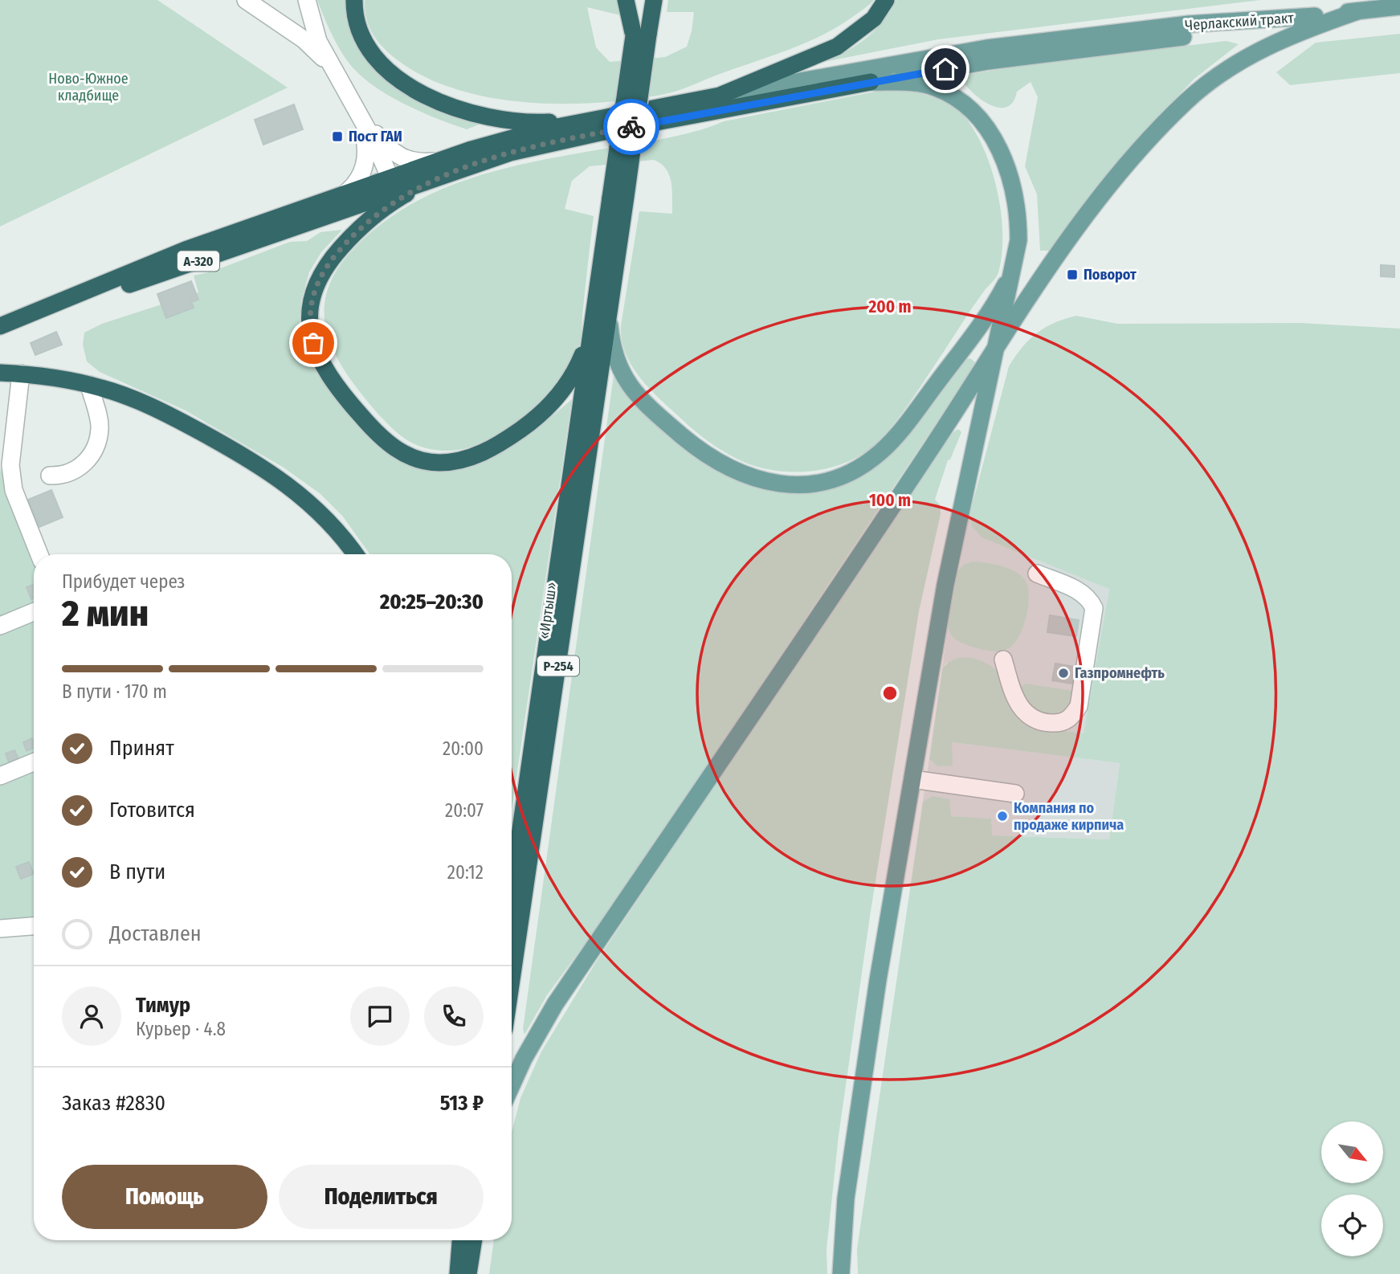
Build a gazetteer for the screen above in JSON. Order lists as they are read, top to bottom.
{
  "streets": {
    "highway": ["А-320", "«Иртыш»", "Р-254"],
    "main road": ["Черлакский тракт"]
  },
  "crossings": [
    ["«Иртыш»", "Р-254"]
  ],
  "parks": ["Ново-Южное кладбище"],
  "places": {
    "transit": ["Пост ГАИ", "Поворот"],
    "other": ["Газпромнефть", "Компания по продаже кирпича"]
  },
  "north": "bottom right",
  "page": {
    "heading": ["2 мин", "Прибудет через", "20:25–20:30"],
    "panel": [
      "Тимур",
      "Курьер · 4.8",
      "Заказ #2830",
      "513 ₽"
    ],
    "bar": "В пути · 170 m",
    "list": [
      ["Принят", "20:00"],
      ["Готовится", "20:07"],
      ["В пути", "20:12"],
      "Доставлен"
    ],
    "buttons": ["Помощь", "Поделиться"]
  },
  "rings": ["200 m", "100 m"]
}
